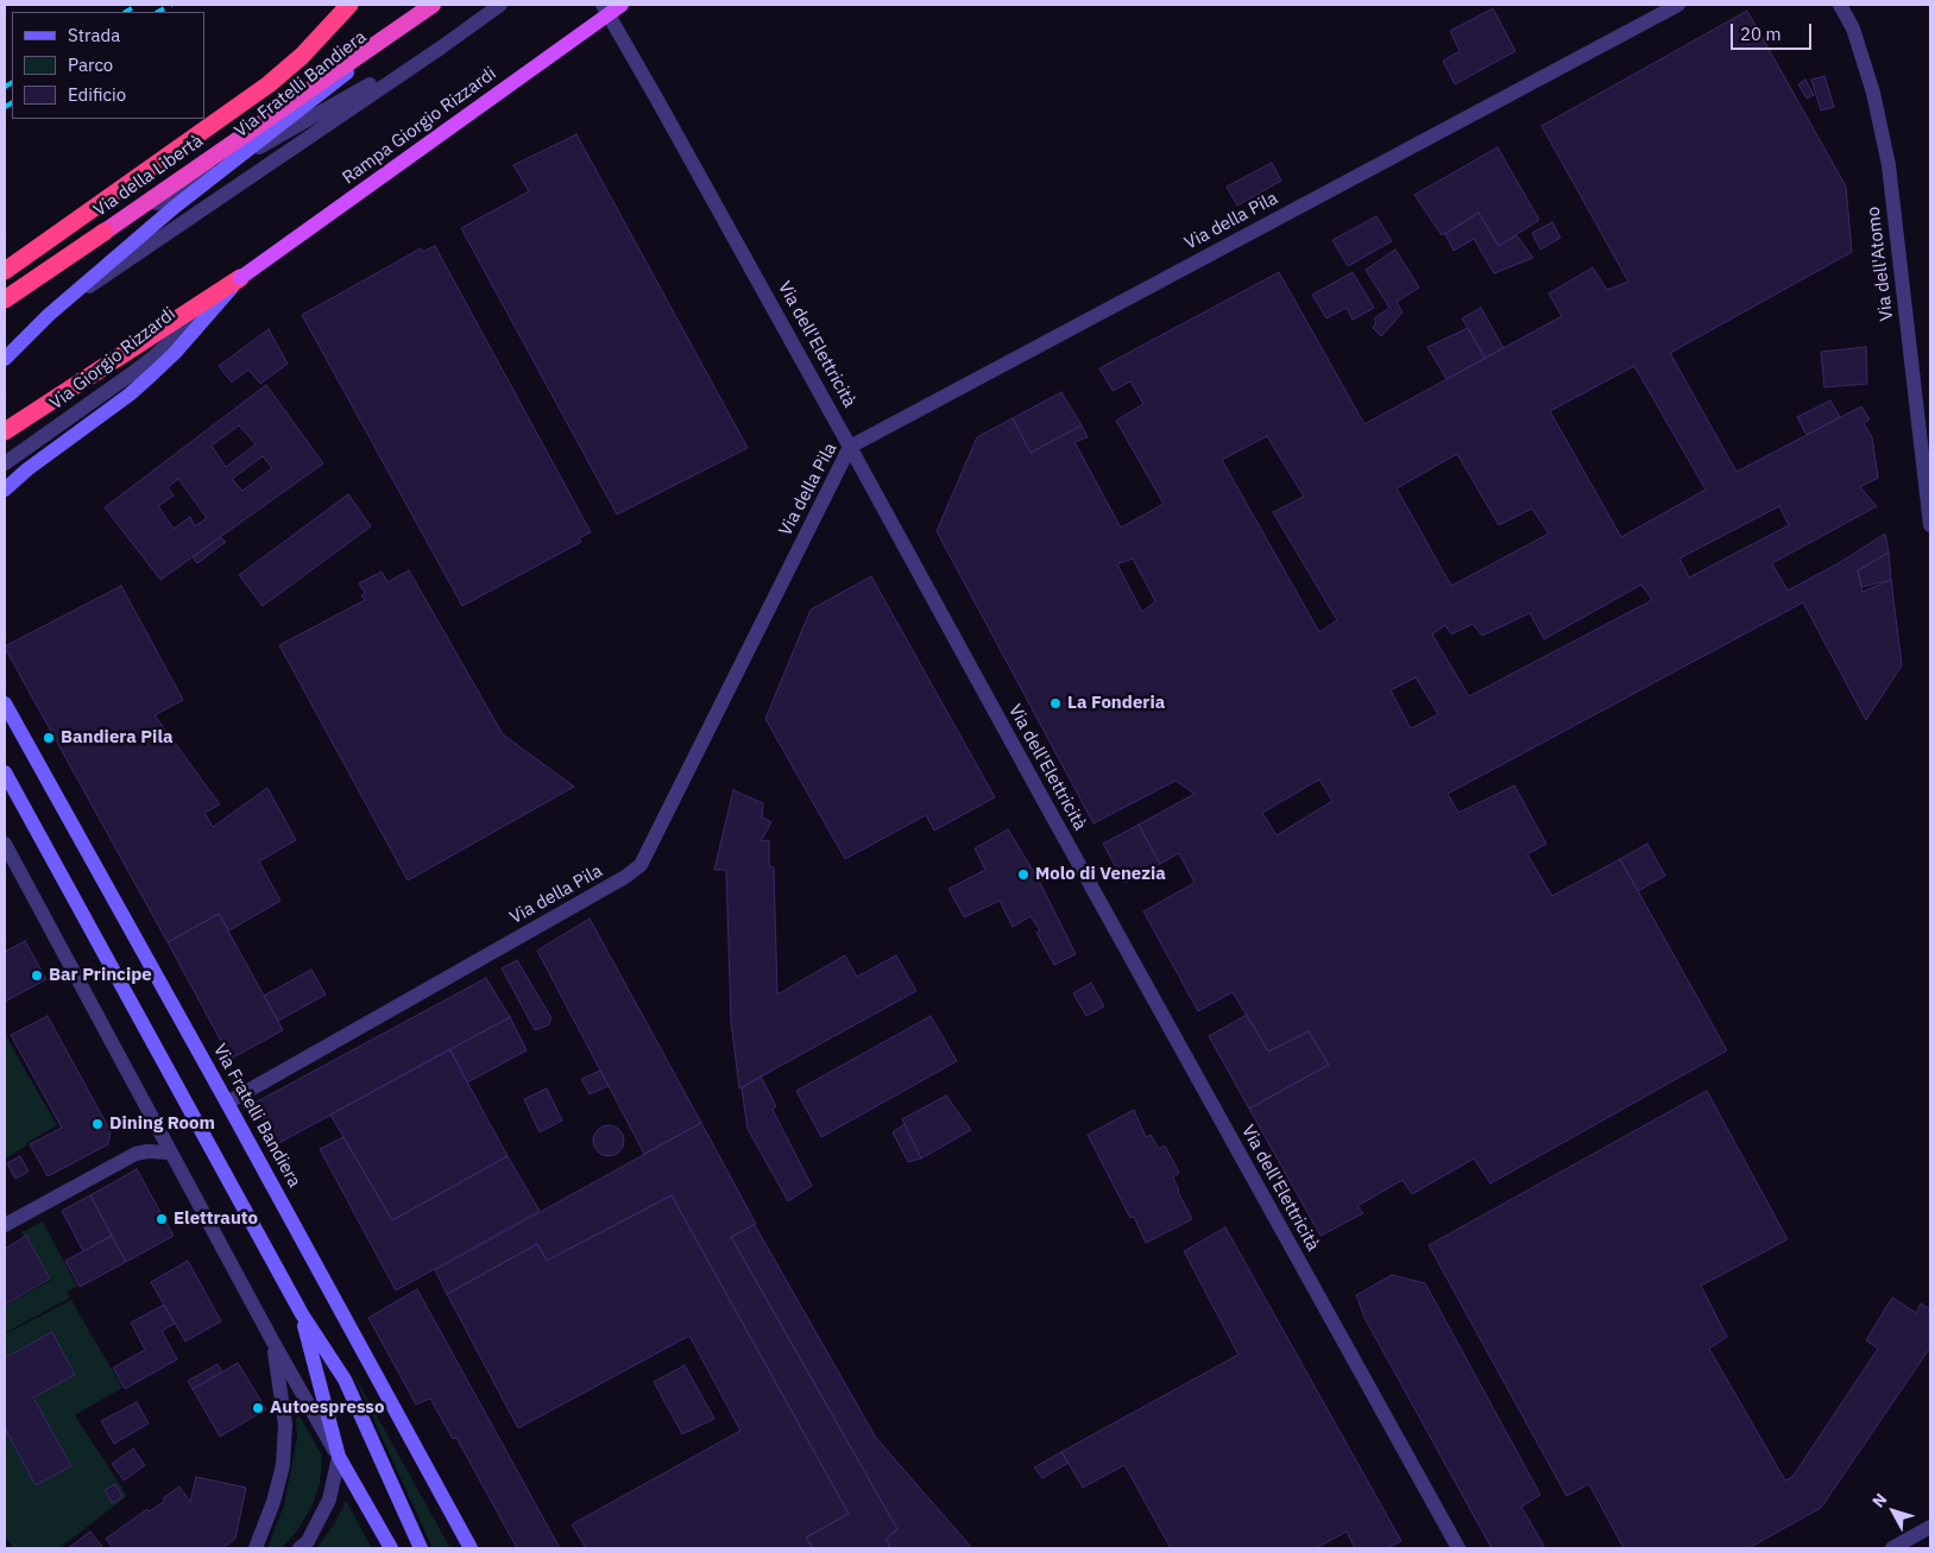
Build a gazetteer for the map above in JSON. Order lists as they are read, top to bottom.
{
  "streets": {
    "highway": ["Via della Libertà"],
    "main road": ["Via Fratelli Bandiera", "Rampa Giorgio Rizzardi"],
    "street": [
      "Via della Pila",
      "Via dell'Atomo",
      "Via dell'Elettricità",
      "Via Giorgio Rizzardi"
    ]
  },
  "crossings": [
    ["Via Fratelli Bandiera", "Via della Libertà"],
    ["Via Fratelli Bandiera", "Via della Pila"],
    ["Rampa Giorgio Rizzardi", "Via Giorgio Rizzardi"],
    ["Via della Pila", "Via dell'Elettricità"]
  ],
  "places": [
    "La Fonderia",
    "Bandiera Pila",
    "Molo di Venezia",
    "Bar Principe",
    "Dining Room",
    "Elettrauto",
    "Autoespresso"
  ],
  "legend": ["Strada", "Parco", "Edificio"],
  "scale_bar": "20 m",
  "north": "top left"
}
